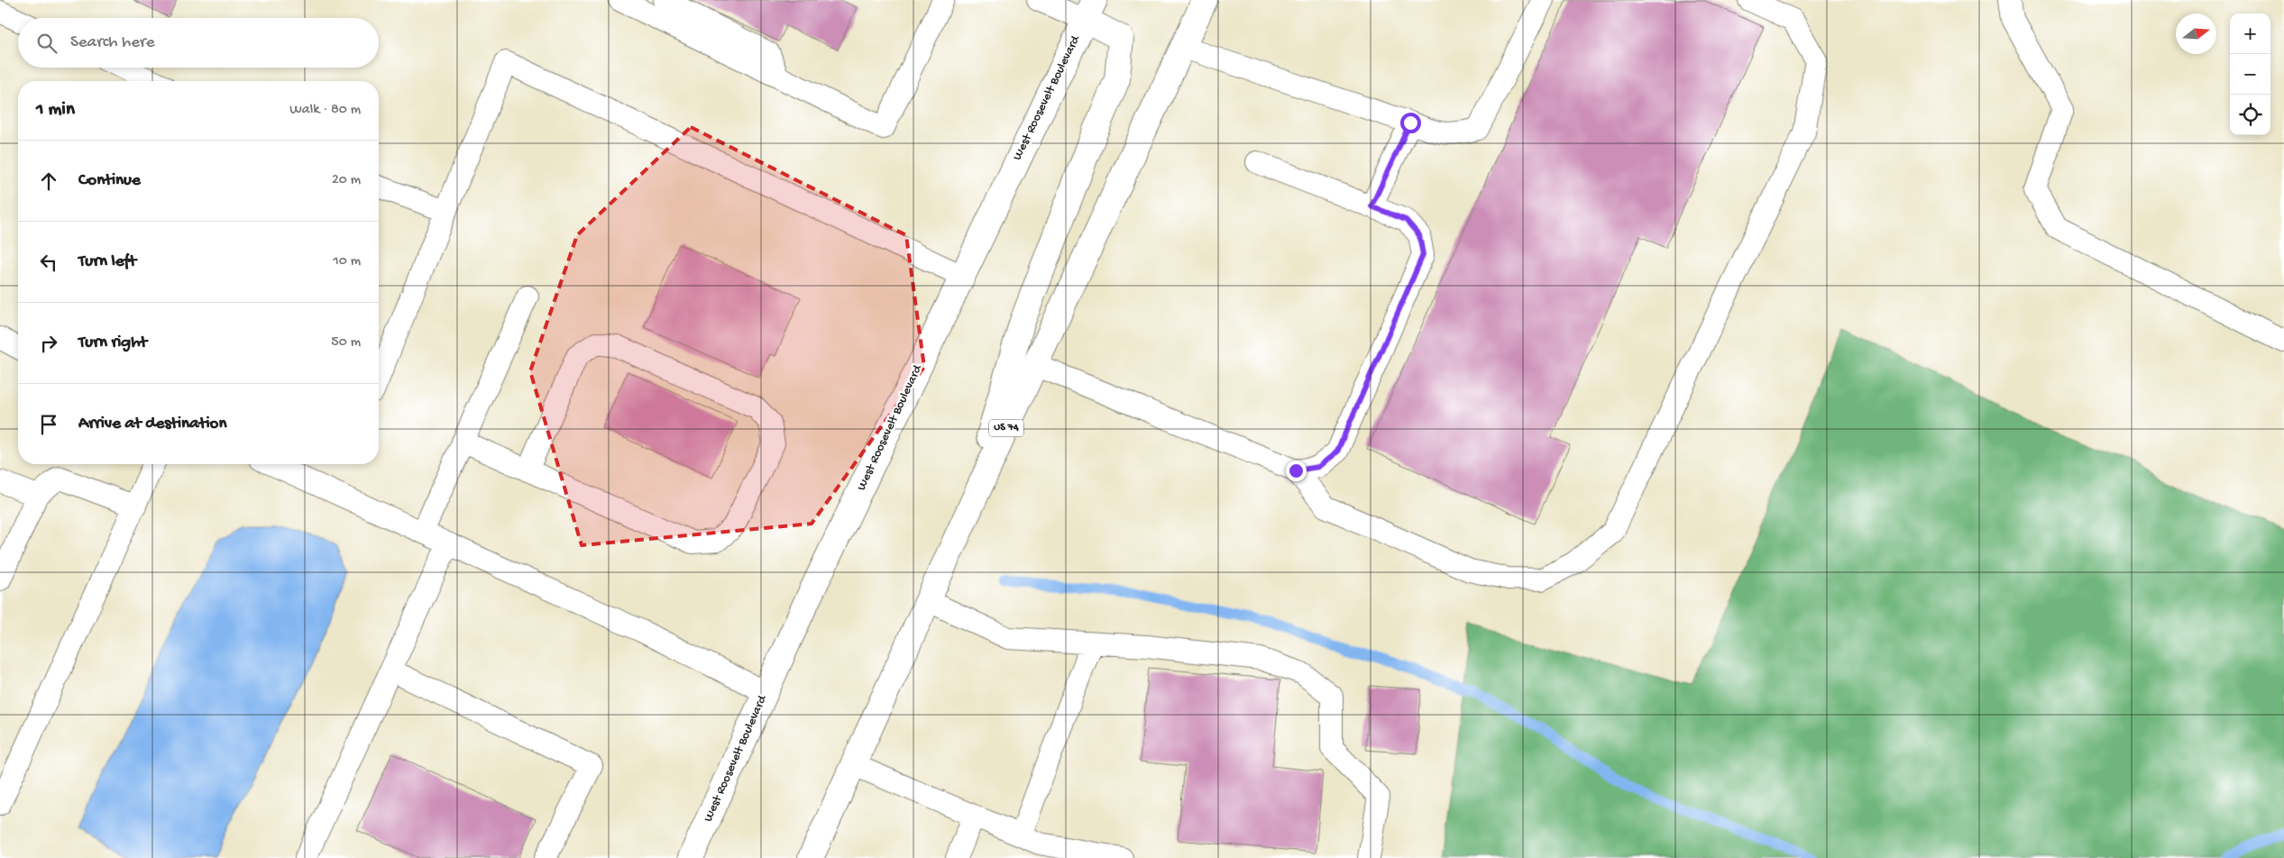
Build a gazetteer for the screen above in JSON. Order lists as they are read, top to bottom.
{
  "streets": {
    "highway": ["West Roosevelt Boulevard", "US 74"]
  },
  "north": "right",
  "page": {
    "map_buttons": ["+", "−"],
    "search": "Search here",
    "heading": ["1 min", "Walk · 80 m"],
    "list": [
      ["Continue", "20 m"],
      ["Turn left", "10 m"],
      ["Turn right", "50 m"],
      "Arrive at destination"
    ]
  }
}
